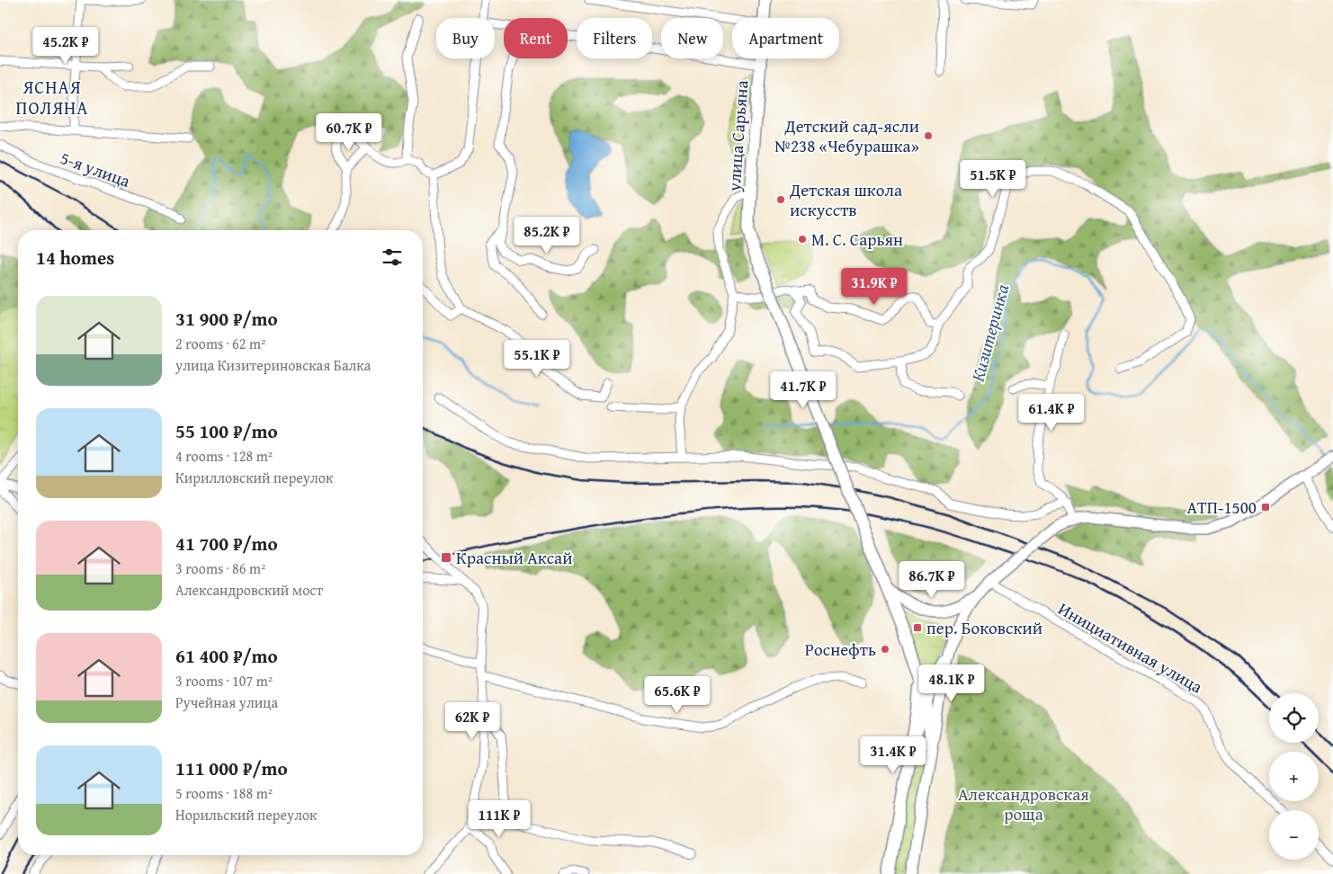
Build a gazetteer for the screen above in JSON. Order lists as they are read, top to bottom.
{
  "streets": {
    "main road": ["улица Сарьяна"],
    "street": ["5-я улица", "Инициативная улица"]
  },
  "districts": ["ЯСНАЯ ПОЛЯНА"],
  "water": ["Кизитеринка"],
  "parks": ["Александровская роща"],
  "places": {
    "other": [
      "Детский сад-ясли №238 «Чебурашка»",
      "Детская школа искусств",
      "М. С. Сарьян",
      "Роснефть"
    ],
    "transit": ["АТП-1500", "Красный Аксай", "пер. Боковский"]
  },
  "page": {
    "chip": [
      "Buy",
      "Rent",
      "Filters",
      "New",
      "Apartment"
    ],
    "price": [
      "45.2K ₽",
      "60.7K ₽",
      "51.5K ₽",
      "85.2K ₽",
      "31.9K ₽",
      "55.1K ₽",
      "41.7K ₽",
      "61.4K ₽",
      "86.7K ₽",
      "48.1K ₽",
      "65.6K ₽",
      "62K ₽",
      "31.4K ₽",
      "111K ₽"
    ],
    "heading": "14 homes",
    "list": [
      {
        "name": "31 900 ₽/mo",
        "note": "2 rooms · 62 m² · улица Кизитериновская Балка"
      },
      {
        "name": "55 100 ₽/mo",
        "note": "4 rooms · 128 m² · Кирилловский переулок"
      },
      {
        "name": "41 700 ₽/mo",
        "note": "3 rooms · 86 m² · Александровский мост"
      },
      {
        "name": "61 400 ₽/mo",
        "note": "3 rooms · 107 m² · Ручейная улица"
      },
      {
        "name": "111 000 ₽/mo",
        "note": "5 rooms · 188 m² · Норильский переулок"
      }
    ],
    "map_buttons": ["+", "−"]
  }
}
